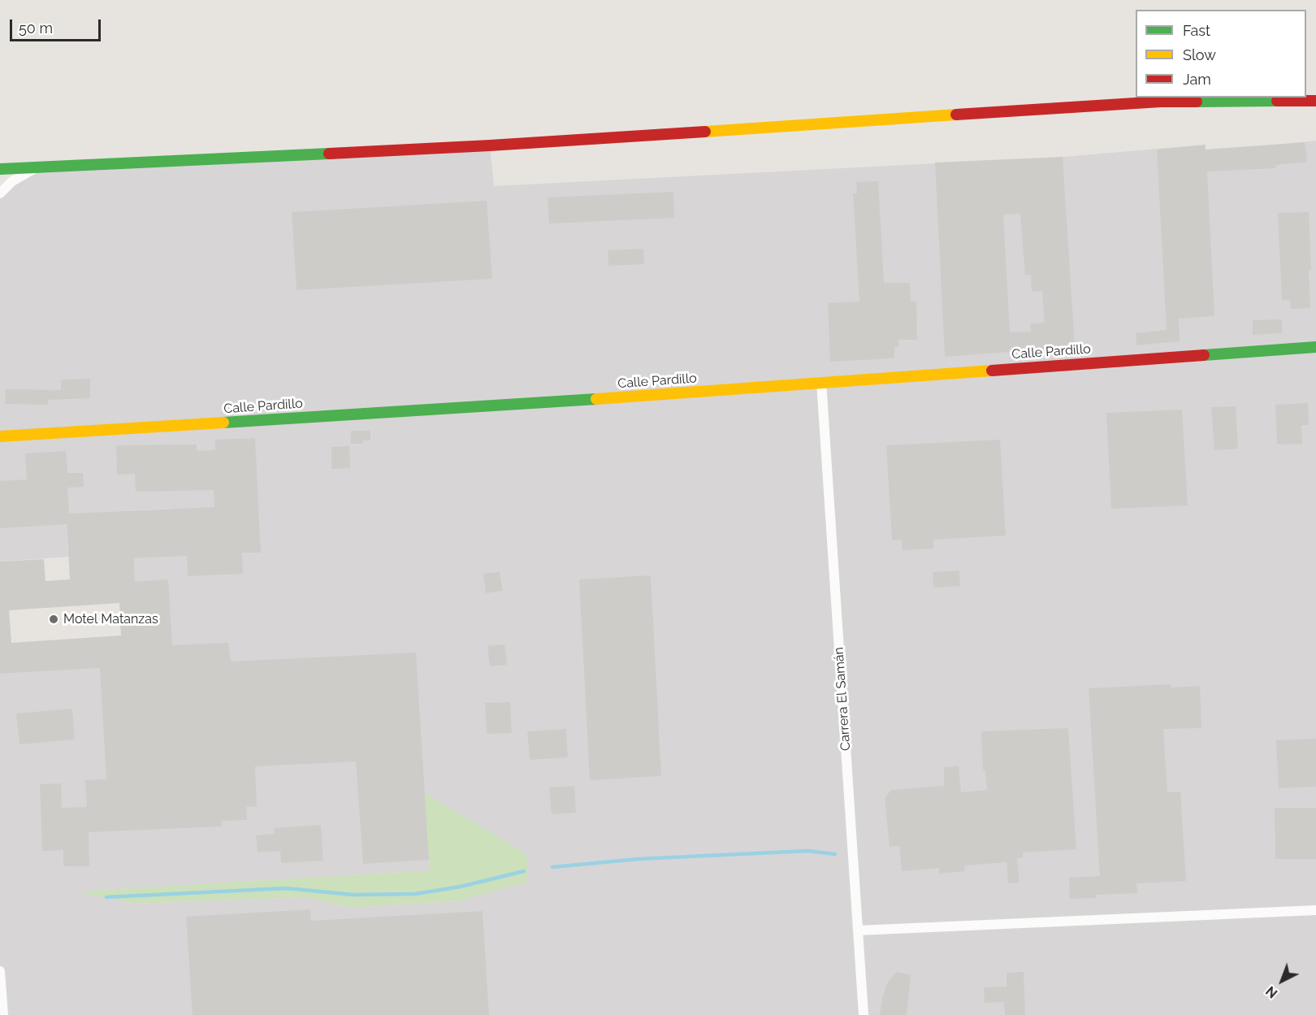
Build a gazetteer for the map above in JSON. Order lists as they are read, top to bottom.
{
  "streets": {
    "main road": ["Calle Pardillo"],
    "street": ["Carrera El Samán"]
  },
  "crossings": [
    ["Calle Pardillo", "Carrera El Samán"]
  ],
  "places": ["Motel Matanzas"],
  "legend": ["Fast", "Slow", "Jam"],
  "scale_bar": "50 m",
  "north": "bottom left"
}
